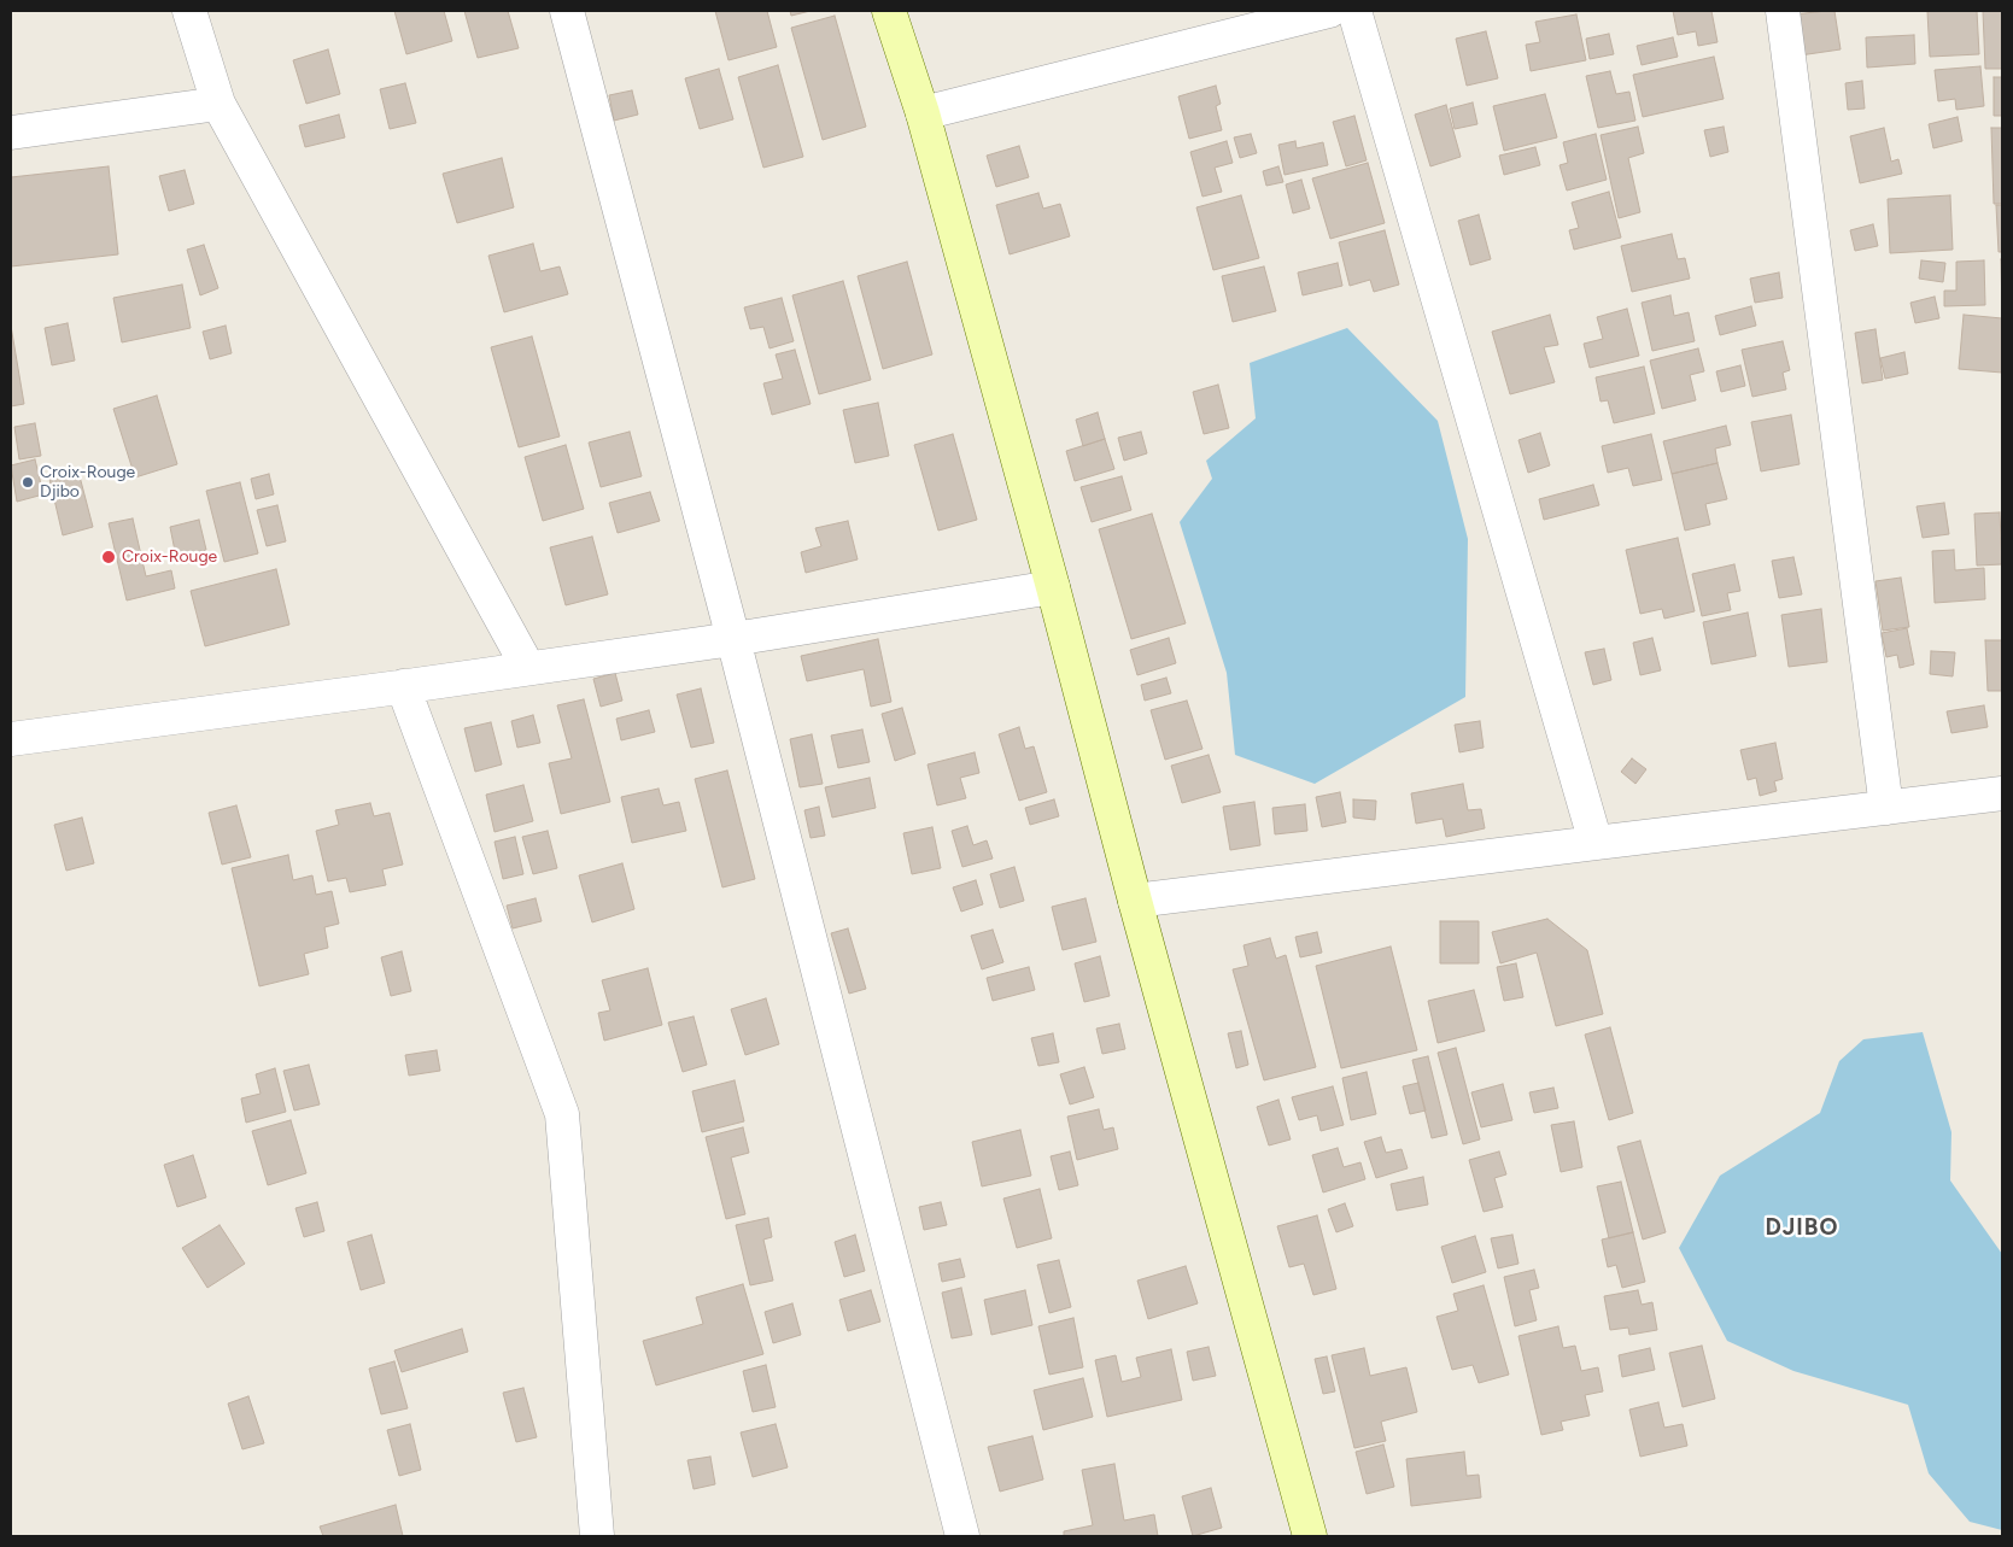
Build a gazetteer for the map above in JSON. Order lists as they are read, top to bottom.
{
  "districts": ["DJIBO"],
  "places": ["Croix-Rouge Djibo", "Croix-Rouge"]
}
